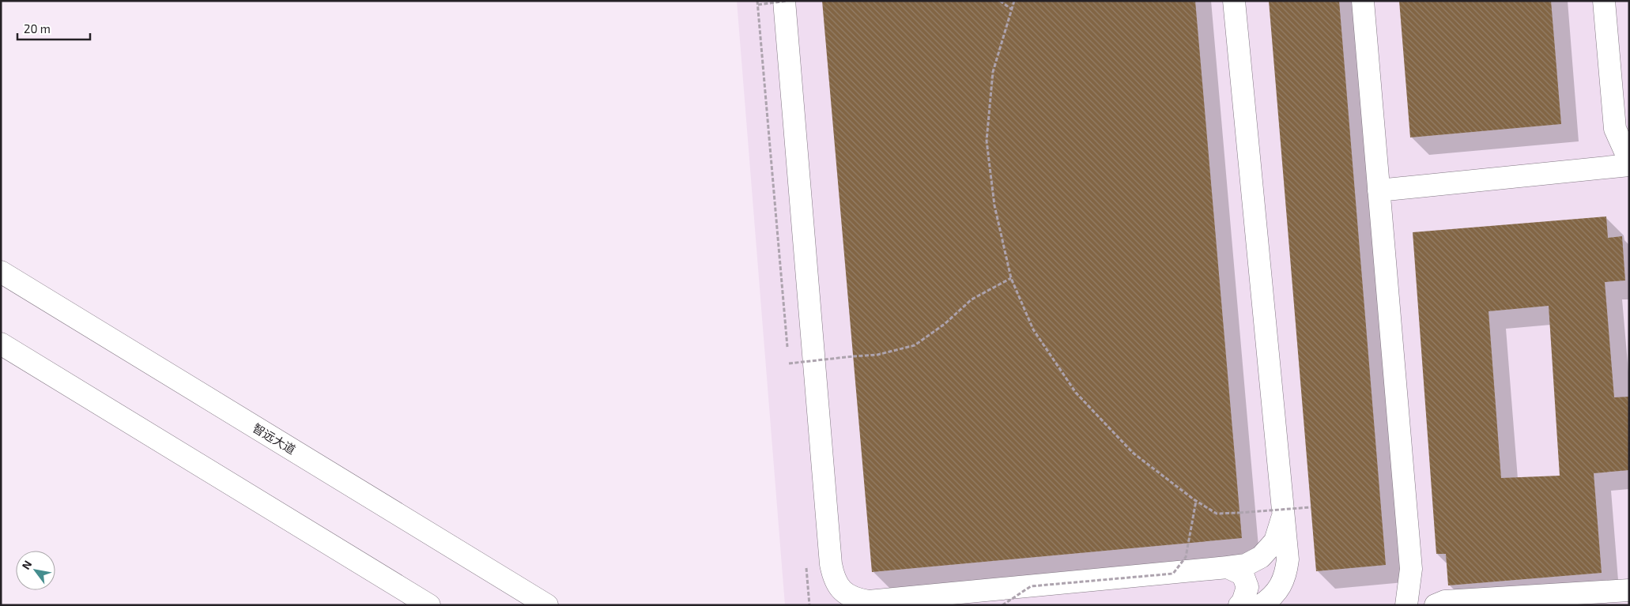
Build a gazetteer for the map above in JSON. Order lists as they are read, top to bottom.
{
  "streets": {
    "main road": ["智远大道"]
  },
  "scale_bar": "20 m",
  "north": "top left"
}
